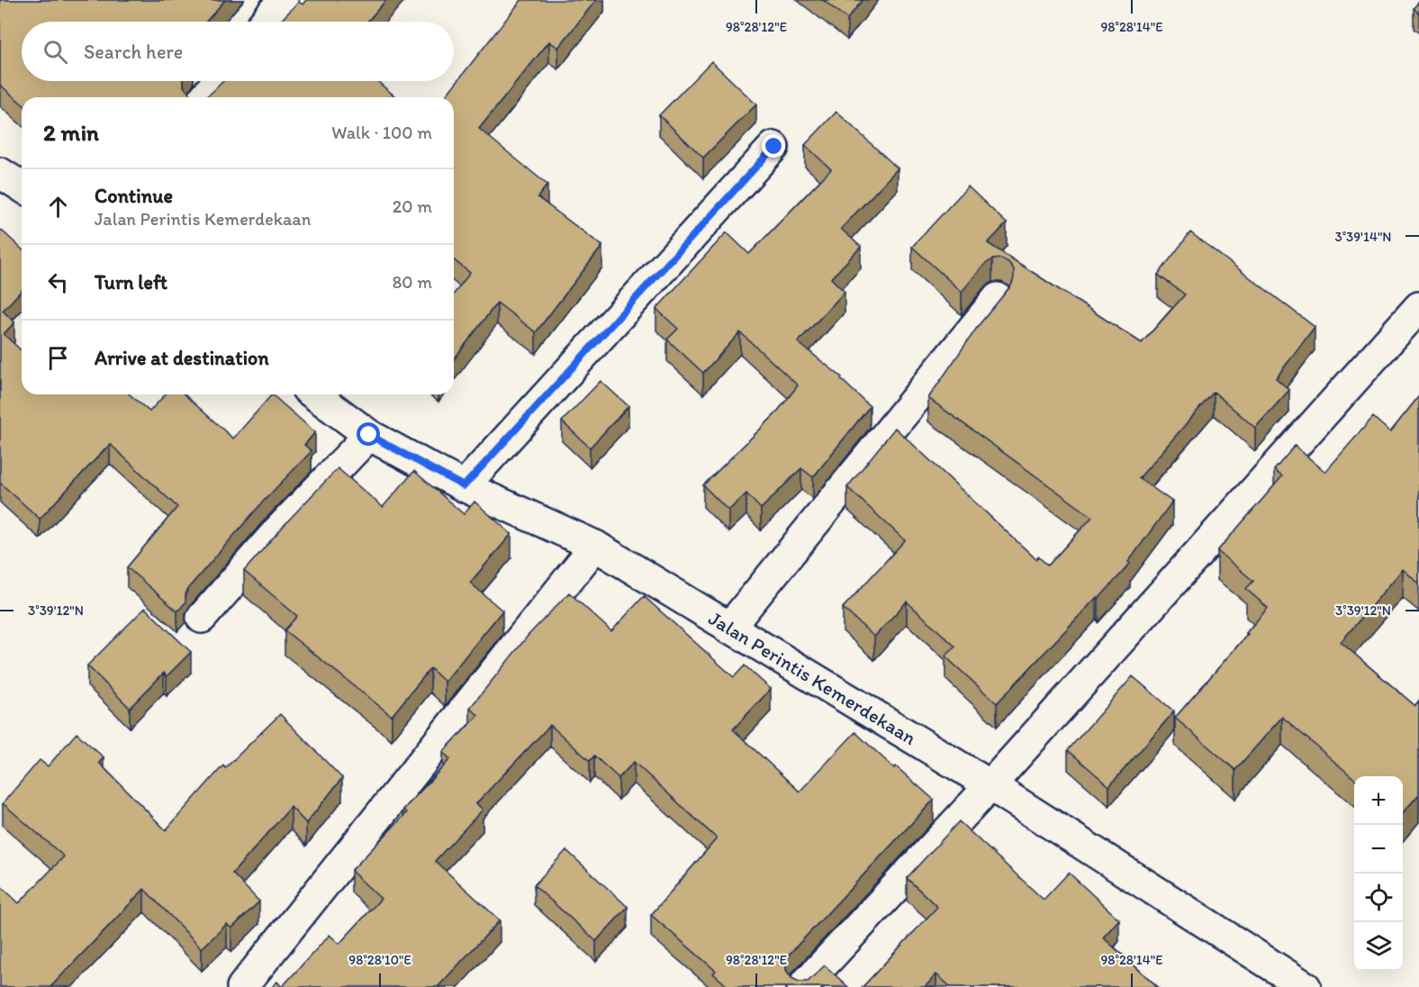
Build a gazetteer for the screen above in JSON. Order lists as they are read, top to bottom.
{
  "streets": {
    "street": ["Jalan Perintis Kemerdekaan"]
  },
  "page": {
    "search": "Search here",
    "heading": ["2 min", "Walk · 100 m"],
    "list": [
      ["Continue", "Jalan Perintis Kemerdekaan", "20 m"],
      ["Turn left", "80 m"],
      "Arrive at destination"
    ],
    "map_buttons": ["+", "−"]
  },
  "coordinates": [
    "98°28'12\"E",
    "98°28'14\"E",
    "3°39'14\"N",
    "3°39'12\"N",
    "98°28'10\"E"
  ]
}
